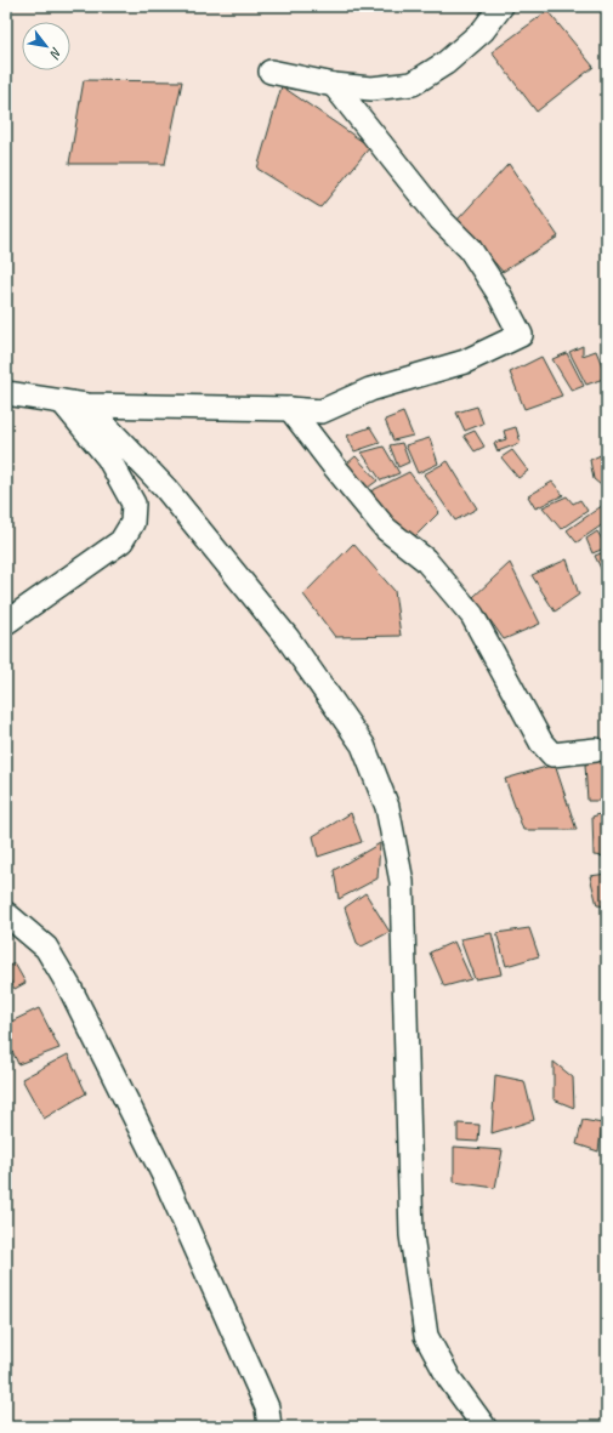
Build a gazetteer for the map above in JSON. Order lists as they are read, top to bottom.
{
  "north": "bottom right"
}
